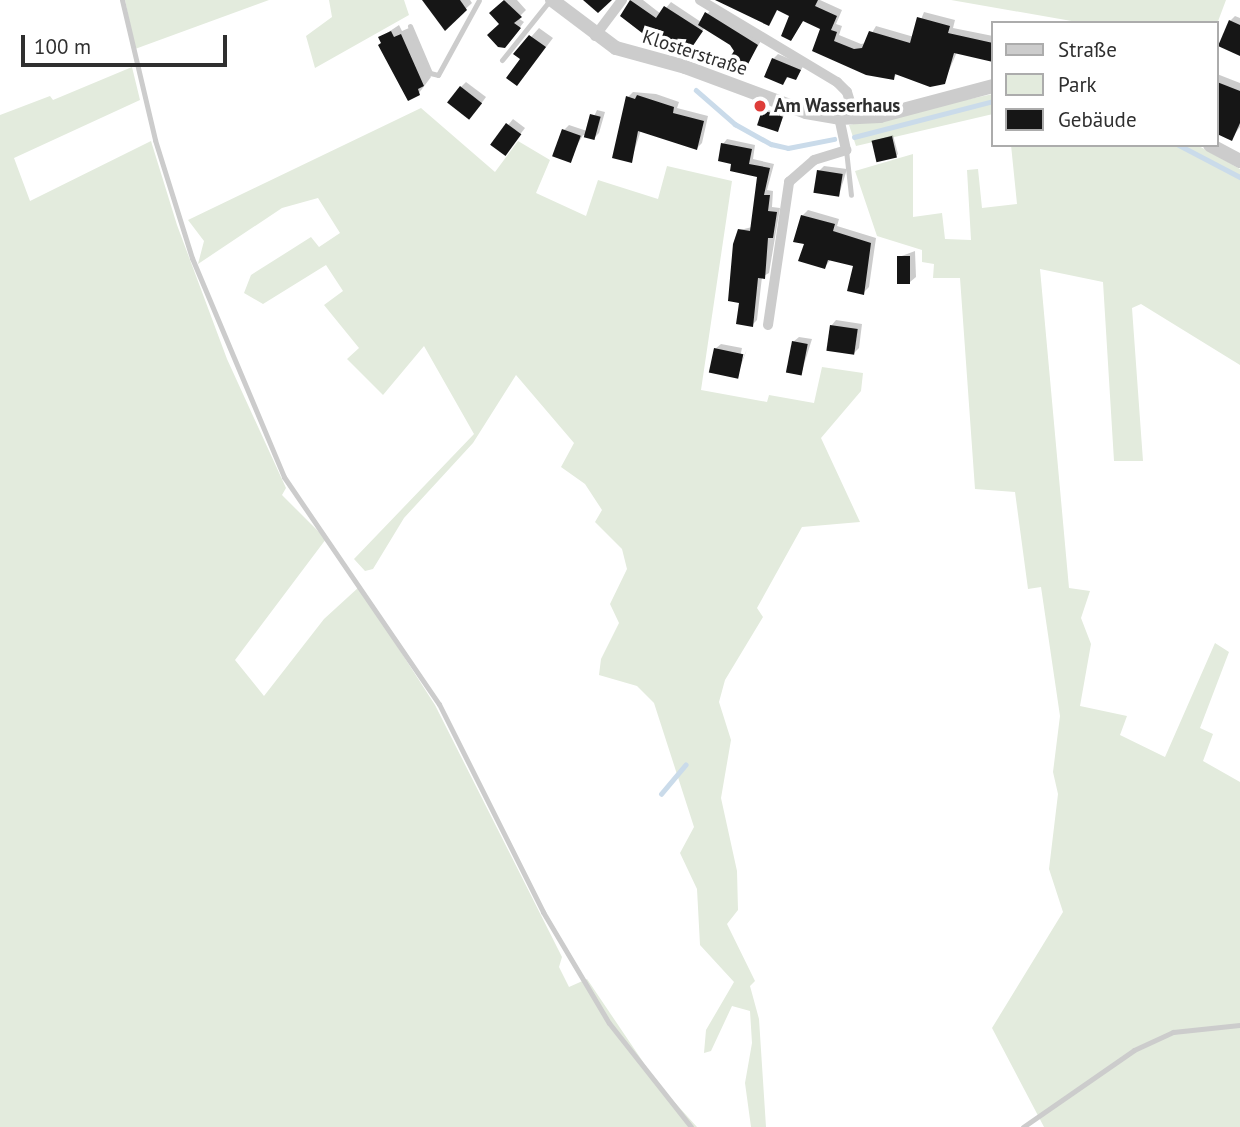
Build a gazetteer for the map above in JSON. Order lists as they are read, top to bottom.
{
  "streets": {
    "street": ["Klosterstraße"]
  },
  "places": ["Am Wasserhaus"],
  "legend": ["Straße", "Park", "Gebäude"],
  "scale_bar": "100 m"
}
